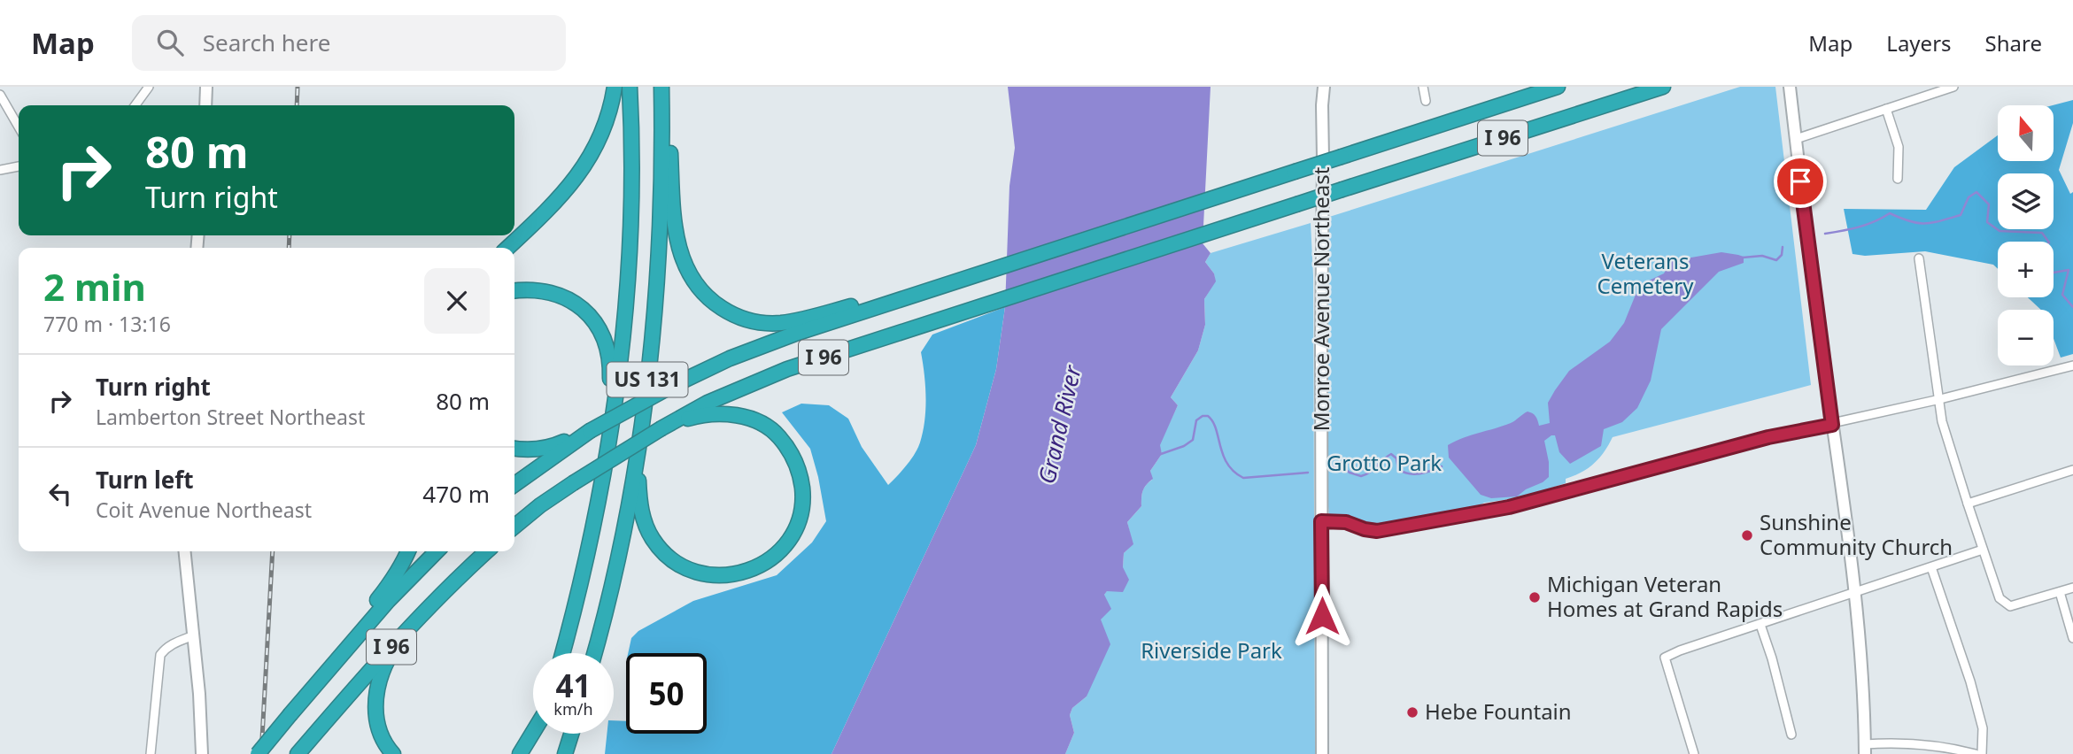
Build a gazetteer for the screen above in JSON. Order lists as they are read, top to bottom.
{
  "streets": {
    "highway": ["I 96", "US 131"],
    "main road": ["Monroe Avenue Northeast"]
  },
  "water": ["Grand River"],
  "parks": ["Veterans Cemetery", "Grotto Park", "Riverside Park"],
  "places": ["Sunshine Community Church", "Michigan Veteran Homes at Grand Rapids", "Hebe Fountain"],
  "north": "top",
  "page": {
    "header": "Map",
    "search": "Search here",
    "nav": ["Map", "Layers", "Share"],
    "map_buttons": ["+", "−"],
    "turn": ["80 m", "Turn right"],
    "heading": ["2 min", "770 m · 13:16"],
    "list": [
      {
        "name": "Turn right",
        "note": "Lamberton Street Northeast",
        "value": "80 m"
      },
      {
        "name": "Turn left",
        "note": "Coit Avenue Northeast",
        "value": "470 m"
      }
    ],
    "speed": "41 km/h",
    "limit": "50"
  }
}
